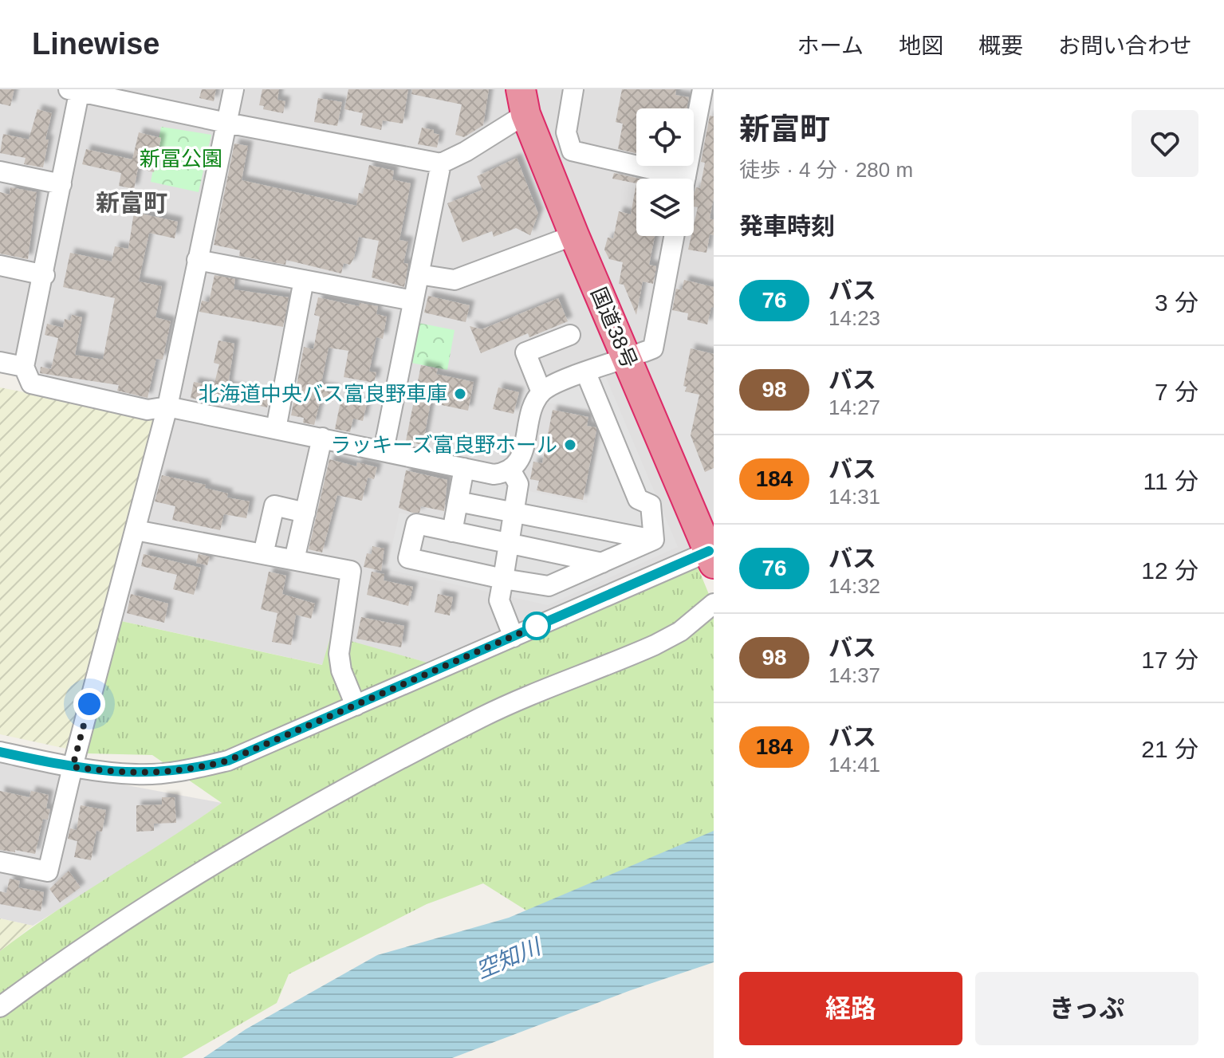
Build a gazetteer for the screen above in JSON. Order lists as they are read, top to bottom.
{
  "streets": {
    "highway": ["国道38号"]
  },
  "districts": ["新富町"],
  "water": ["空知川"],
  "parks": ["新冨公園"],
  "places": ["北海道中央バス富良野車庫", "ラッキーズ富良野ホール"],
  "lines": ["bus line 76"],
  "page": {
    "header": "Linewise",
    "nav": [
      "ホーム",
      "地図",
      "概要",
      "お問い合わせ"
    ],
    "heading": [
      ["新富町", "徒歩 · 4 分 · 280 m"],
      "発車時刻"
    ],
    "list": [
      {
        "mark": "76",
        "name": "バス",
        "note": "14:23",
        "value": "3 分"
      },
      {
        "mark": "98",
        "name": "バス",
        "note": "14:27",
        "value": "7 分"
      },
      {
        "mark": "184",
        "name": "バス",
        "note": "14:31",
        "value": "11 分"
      },
      {
        "mark": "76",
        "name": "バス",
        "note": "14:32",
        "value": "12 分"
      },
      {
        "mark": "98",
        "name": "バス",
        "note": "14:37",
        "value": "17 分"
      },
      {
        "mark": "184",
        "name": "バス",
        "note": "14:41",
        "value": "21 分"
      }
    ],
    "buttons": ["経路", "きっぷ"]
  }
}
